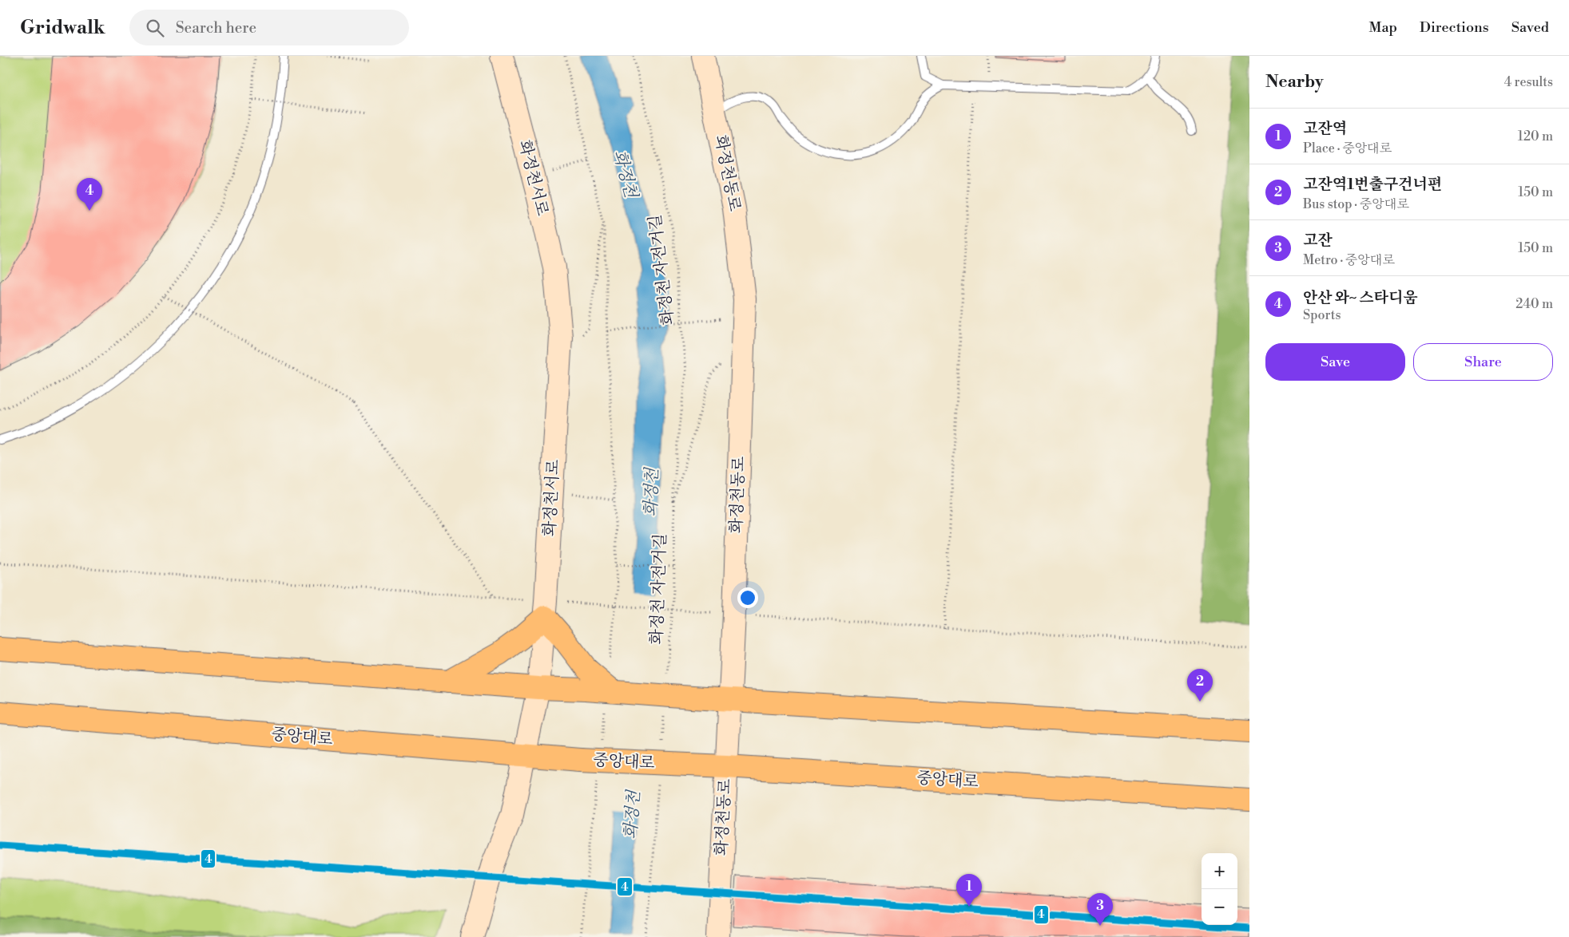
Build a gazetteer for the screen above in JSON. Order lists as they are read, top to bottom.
{
  "streets": {
    "main road": ["중앙대로"],
    "street": ["화정천동로", "화정천서로"],
    "path": ["화정천 자전거길"]
  },
  "crossings": [
    ["화정천동로", "중앙대로"],
    ["화정천서로", "중앙대로"]
  ],
  "water": ["화정천"],
  "lines": ["metro line 4"],
  "page": {
    "header": "Gridwalk",
    "search": "Search here",
    "nav": ["Map", "Directions", "Saved"],
    "heading": ["Nearby", "4 results"],
    "list": [
      {
        "mark": "1",
        "name": "고잔역",
        "note": "Place · 중앙대로",
        "value": "120 m"
      },
      {
        "mark": "2",
        "name": "고잔역1번출구건너편",
        "note": "Bus stop · 중앙대로",
        "value": "150 m"
      },
      {
        "mark": "3",
        "name": "고잔",
        "note": "Metro · 중앙대로",
        "value": "150 m"
      },
      {
        "mark": "4",
        "name": "안산 와~ 스타디움",
        "note": "Sports",
        "value": "240 m"
      }
    ],
    "pins": [
      "4",
      "2",
      "1",
      "3"
    ],
    "buttons": ["Save", "Share"],
    "map_buttons": ["+", "−"]
  }
}
